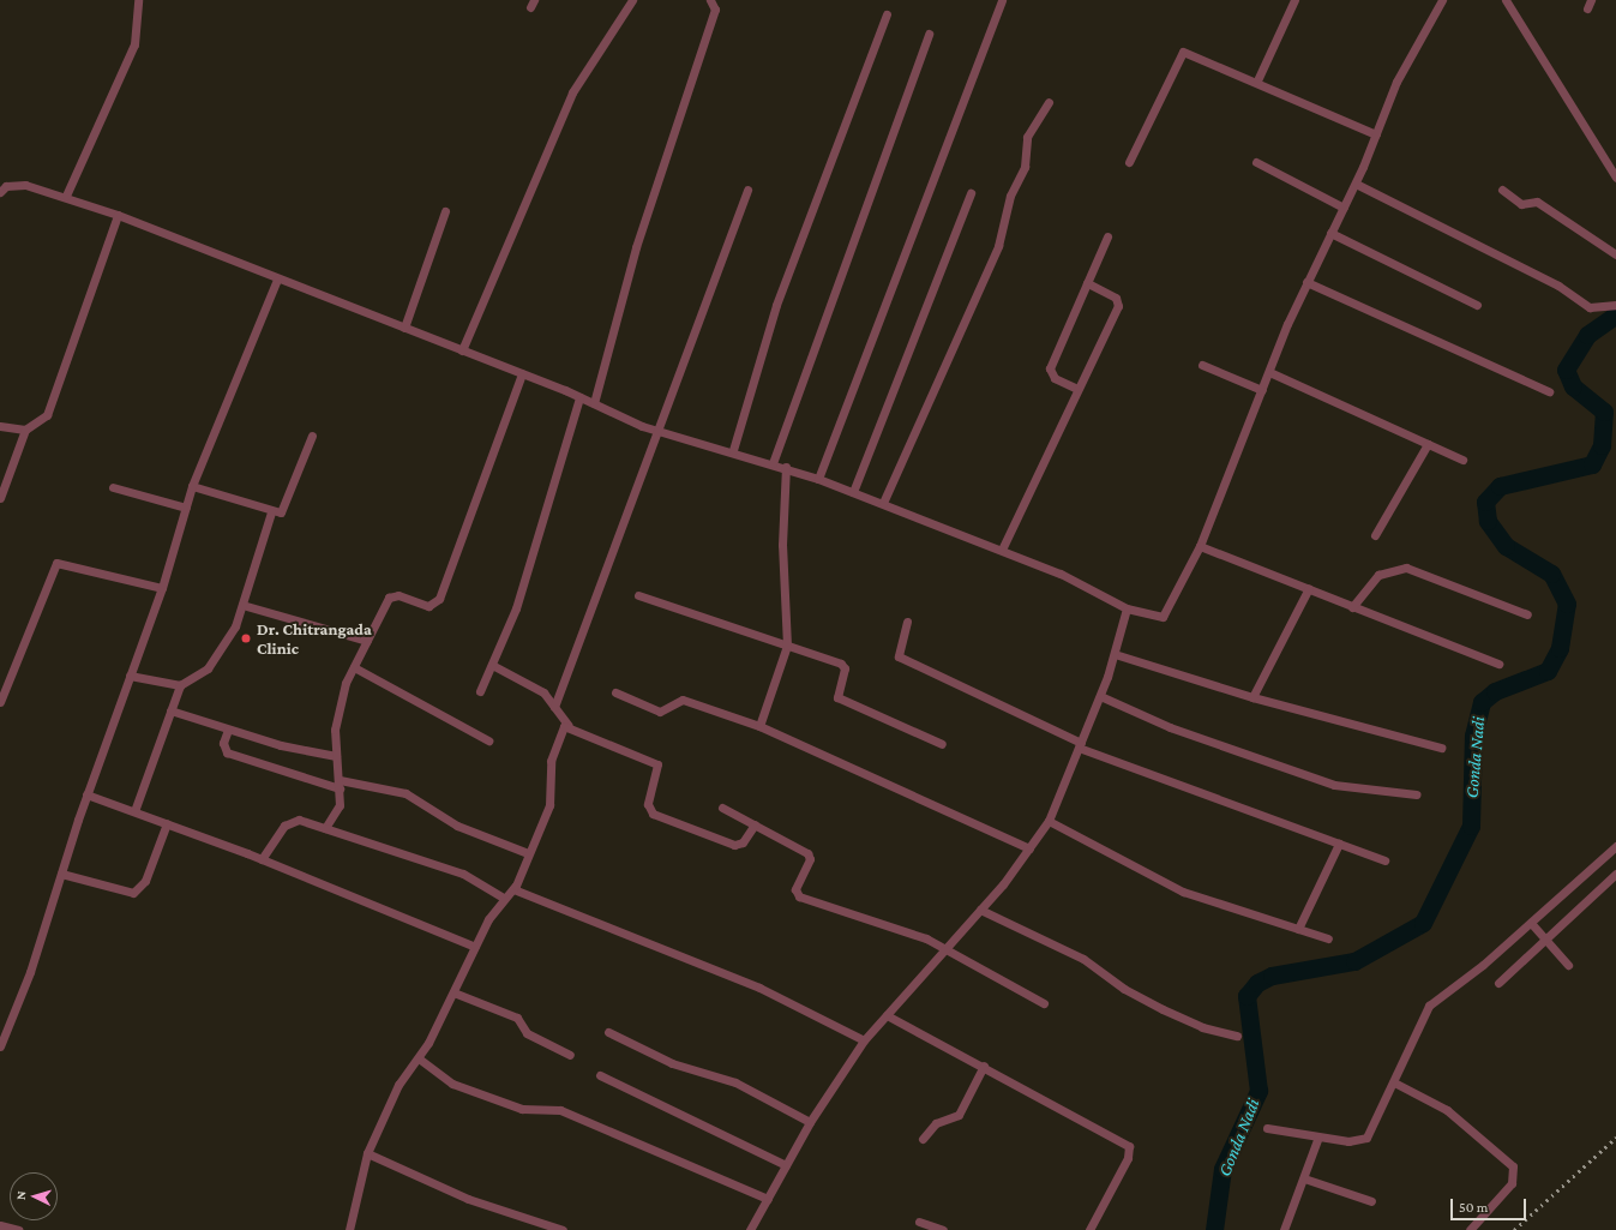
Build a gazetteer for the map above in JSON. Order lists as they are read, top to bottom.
{
  "water": ["Gonda Nadi"],
  "places": ["Dr. Chitrangada Clinic"],
  "scale_bar": "50 m",
  "north": "left"
}
